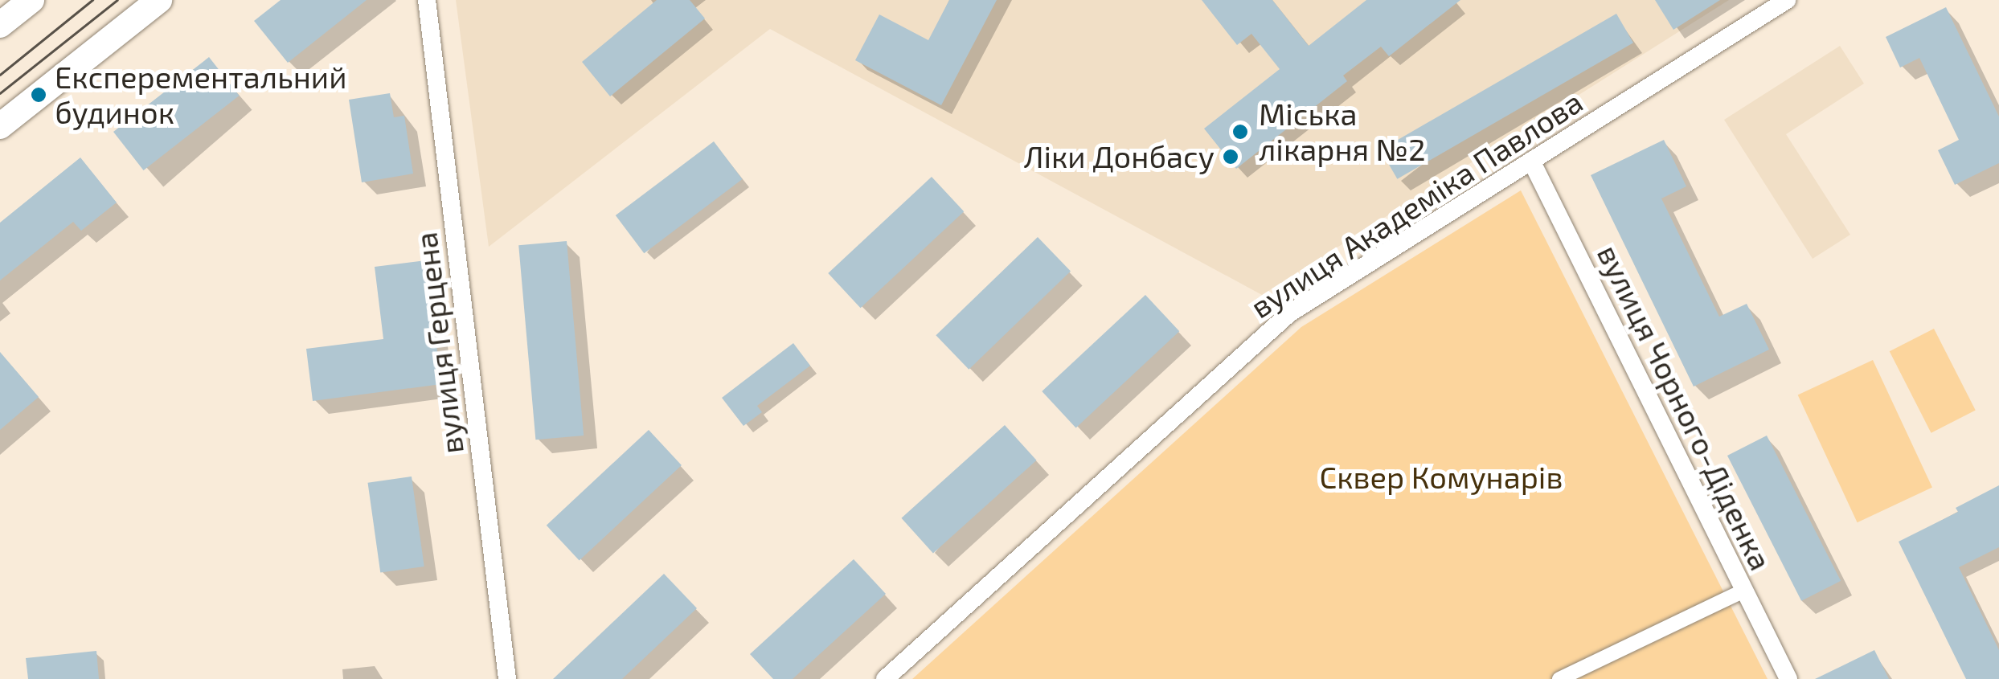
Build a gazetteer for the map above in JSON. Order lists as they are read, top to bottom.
{
  "streets": {
    "street": ["вулиця Академіка Павлова", "вулиця Герцена", "вулиця Чорного-Діденка"]
  },
  "crossings": [
    ["вулиця Академіка Павлова", "вулиця Чорного-Діденка"]
  ],
  "parks": ["Сквер Комунарів"],
  "places": ["Експерементальний будинок", "Міська лікарня №2", "Ліки Донбасу"]
}
